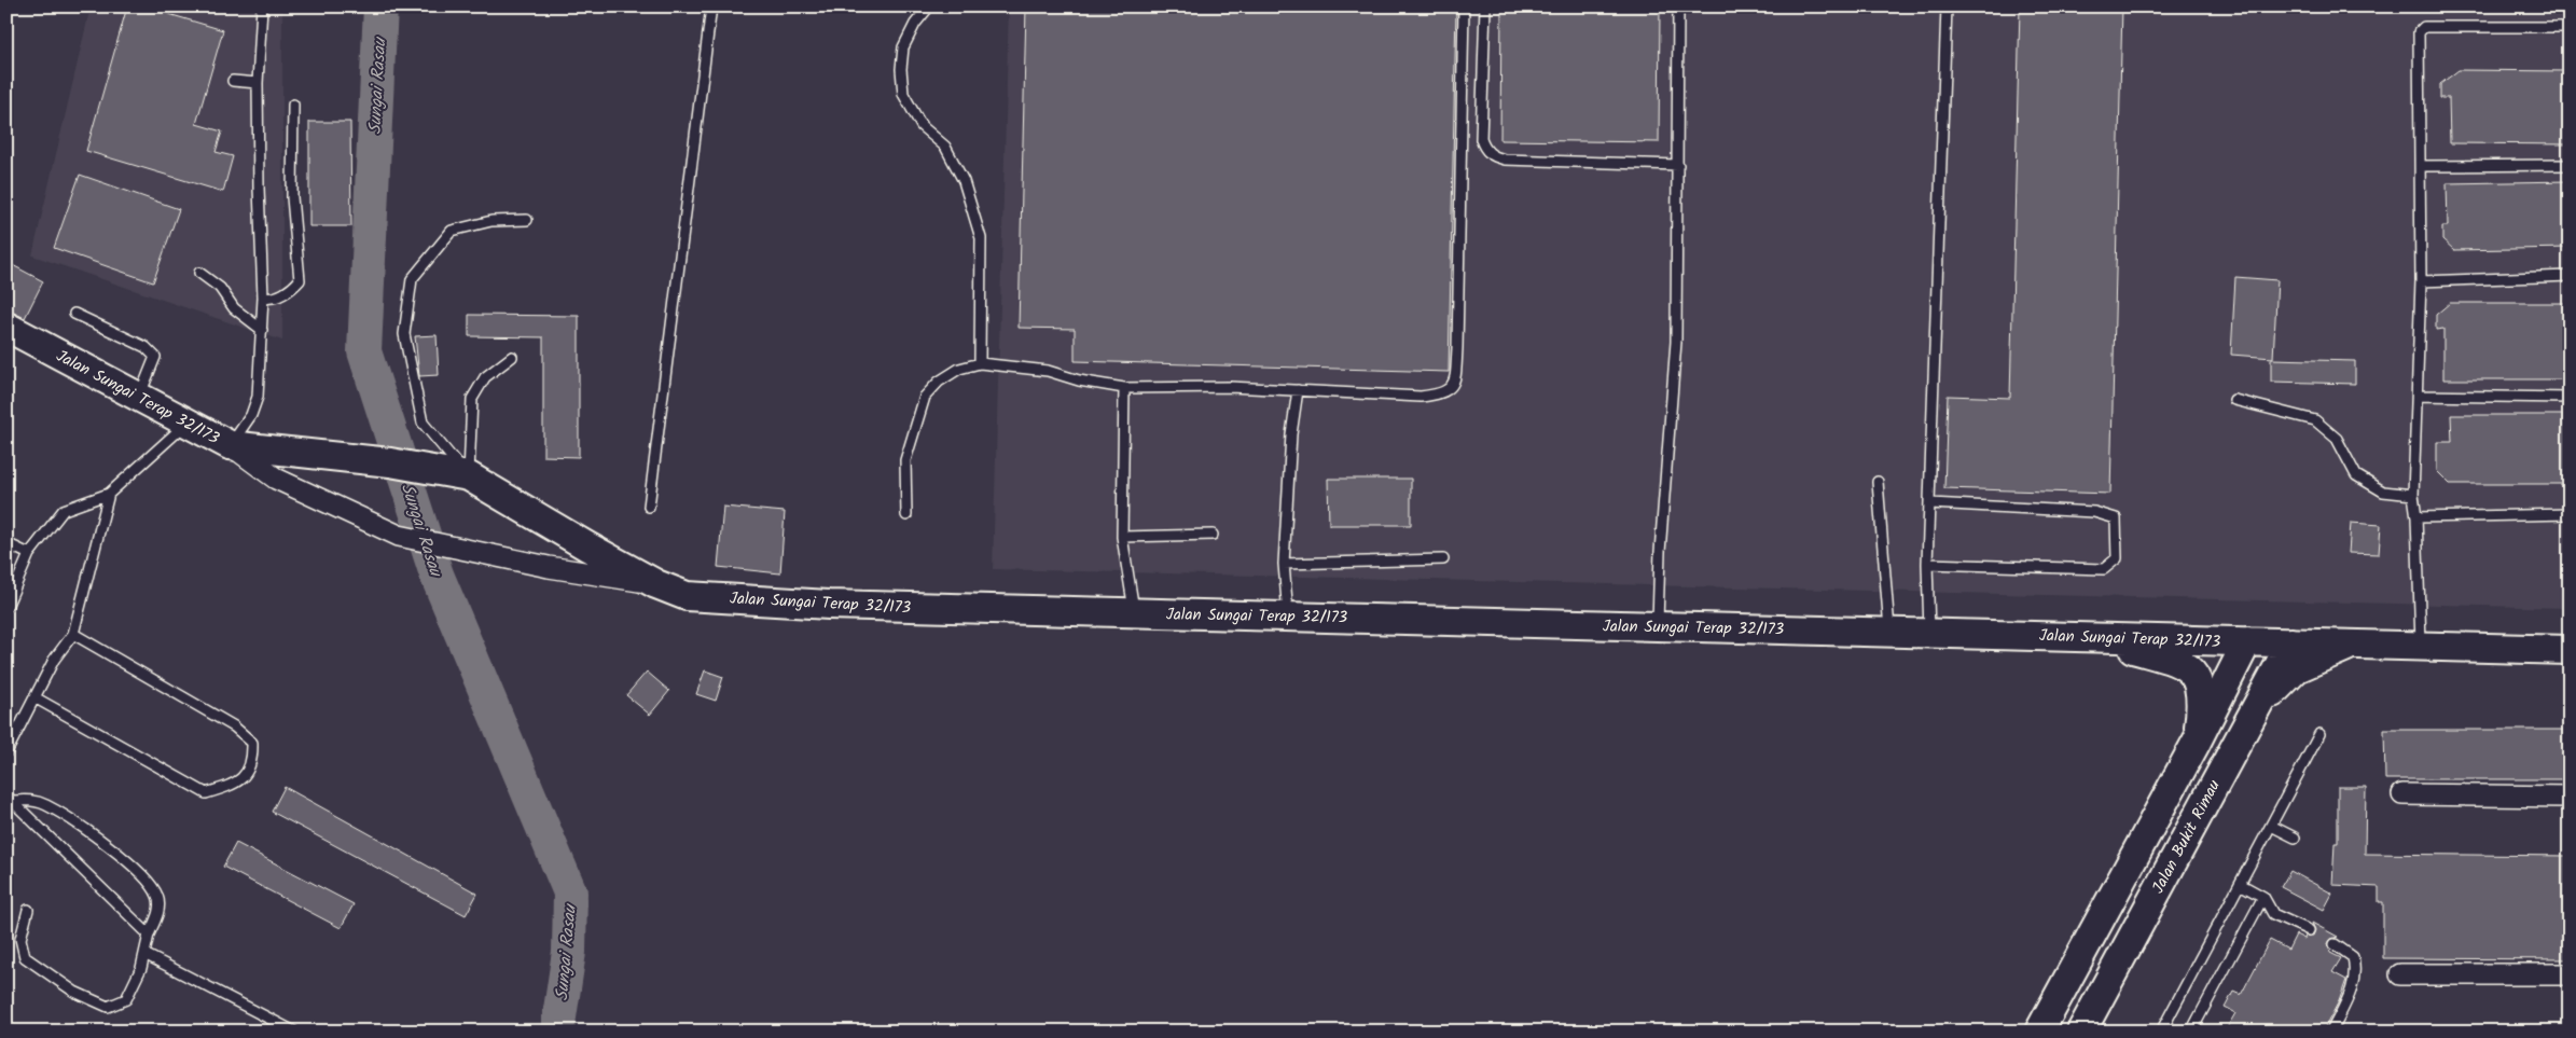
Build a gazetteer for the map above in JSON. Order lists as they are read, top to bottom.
{
  "streets": {
    "street": ["Jalan Sungai Terap 32/173", "Jalan Bukit Rimau"]
  },
  "crossings": [
    ["Jalan Sungai Terap 32/173", "Jalan Bukit Rimau"]
  ],
  "water": ["Sungai Rasau"]
}
